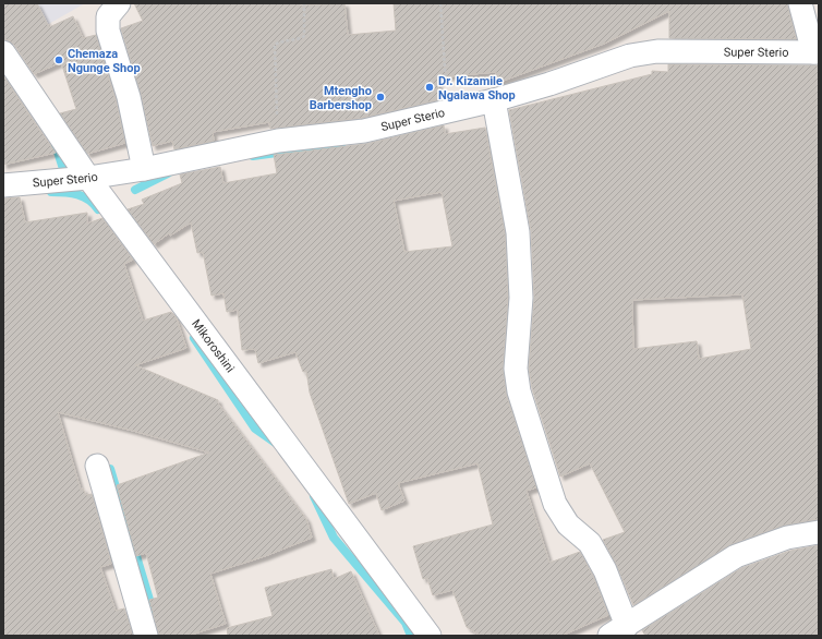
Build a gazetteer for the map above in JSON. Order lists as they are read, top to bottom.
{
  "streets": {
    "street": ["Super Sterio", "Mikoroshini"]
  },
  "crossings": [
    ["Super Sterio", "Mikoroshini"]
  ],
  "places": ["Chemaza Ngunge Shop", "Dr. Kizamile Ngalawa Shop", "Mtengho Barbershop"]
}
